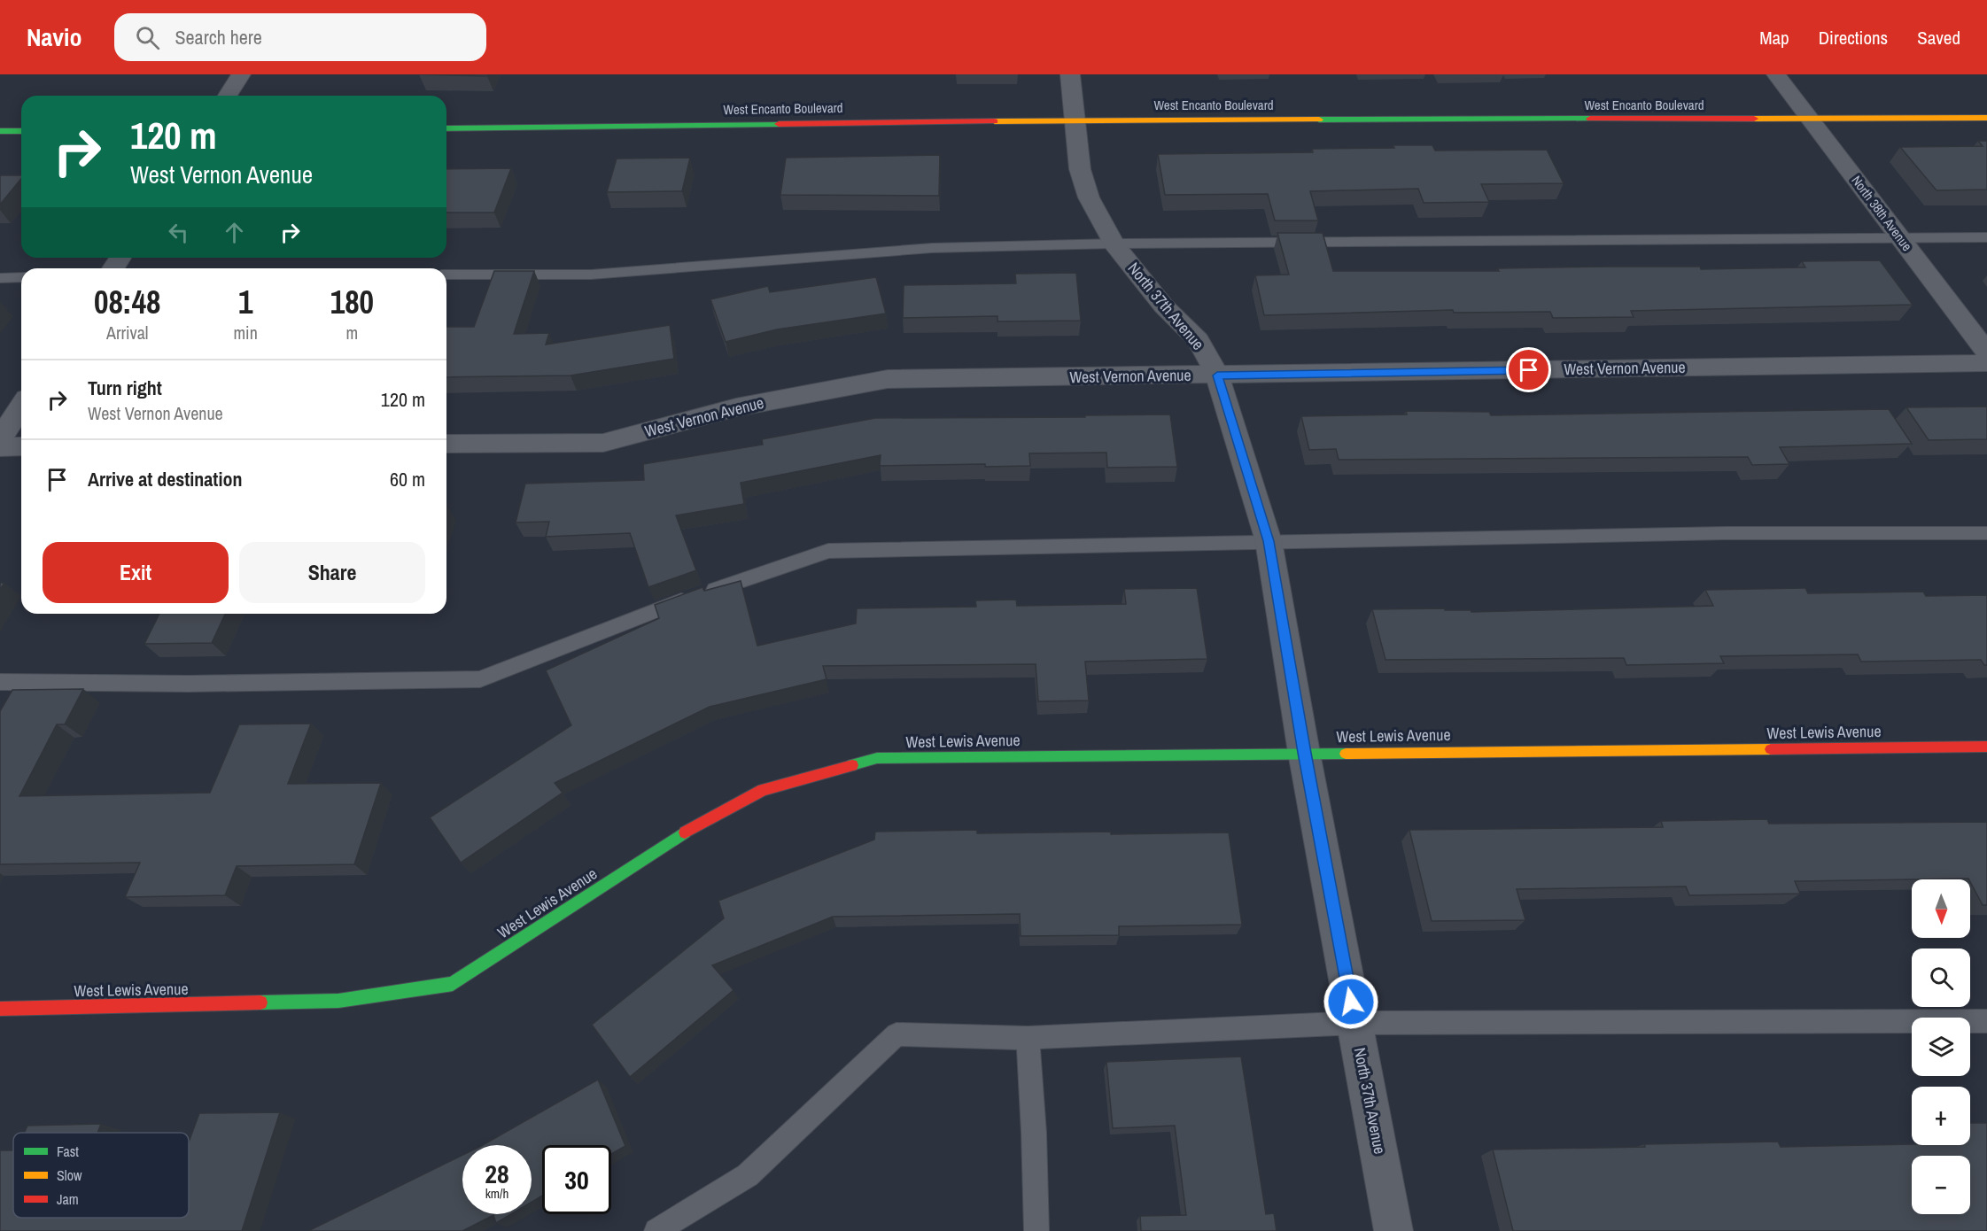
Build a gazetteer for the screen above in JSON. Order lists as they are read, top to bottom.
{
  "streets": {
    "street": [
      "West Encanto Boulevard",
      "North 38th Avenue",
      "North 37th Avenue",
      "West Vernon Avenue",
      "West Lewis Avenue"
    ]
  },
  "crossings": [
    ["West Encanto Boulevard", "North 38th Avenue"],
    ["West Encanto Boulevard", "North 37th Avenue"],
    ["North 37th Avenue", "West Vernon Avenue"],
    ["North 37th Avenue", "West Lewis Avenue"]
  ],
  "legend": ["Fast", "Slow", "Jam"],
  "north": "bottom",
  "page": {
    "header": "Navio",
    "search": "Search here",
    "nav": ["Map", "Directions", "Saved"],
    "turn": ["120 m", "West Vernon Avenue"],
    "eta": [
      "08:48",
      "Arrival",
      "1",
      "min",
      "180",
      "m"
    ],
    "list": [
      {
        "name": "Turn right",
        "note": "West Vernon Avenue",
        "value": "120 m"
      },
      {
        "name": "Arrive at destination",
        "value": "60 m"
      }
    ],
    "buttons": ["Exit", "Share"],
    "map_buttons": ["+", "−"],
    "speed": "28 km/h",
    "limit": "30"
  }
}
